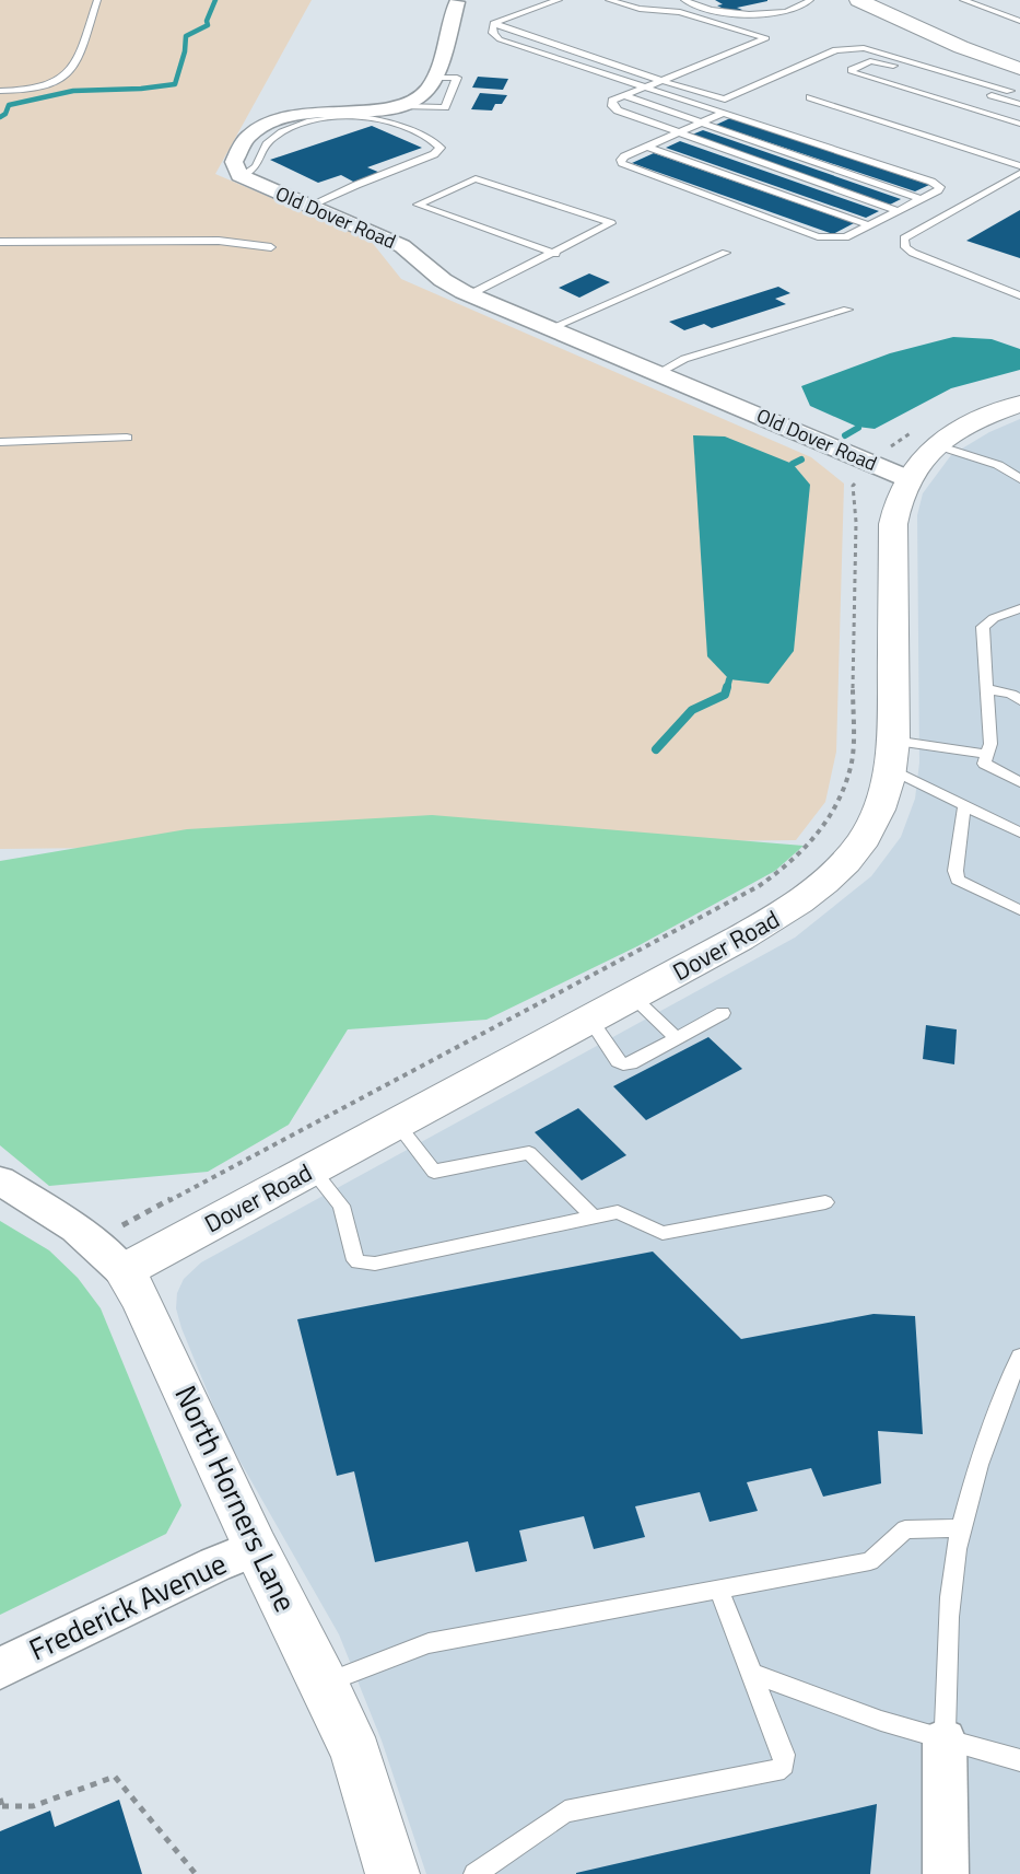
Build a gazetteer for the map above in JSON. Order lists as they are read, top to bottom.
{
  "streets": {
    "street": [
      "Old Dover Road",
      "Dover Road",
      "North Horners Lane",
      "Frederick Avenue"
    ]
  },
  "crossings": [
    ["Old Dover Road", "Dover Road"],
    ["Dover Road", "North Horners Lane"],
    ["North Horners Lane", "Frederick Avenue"]
  ]
}
